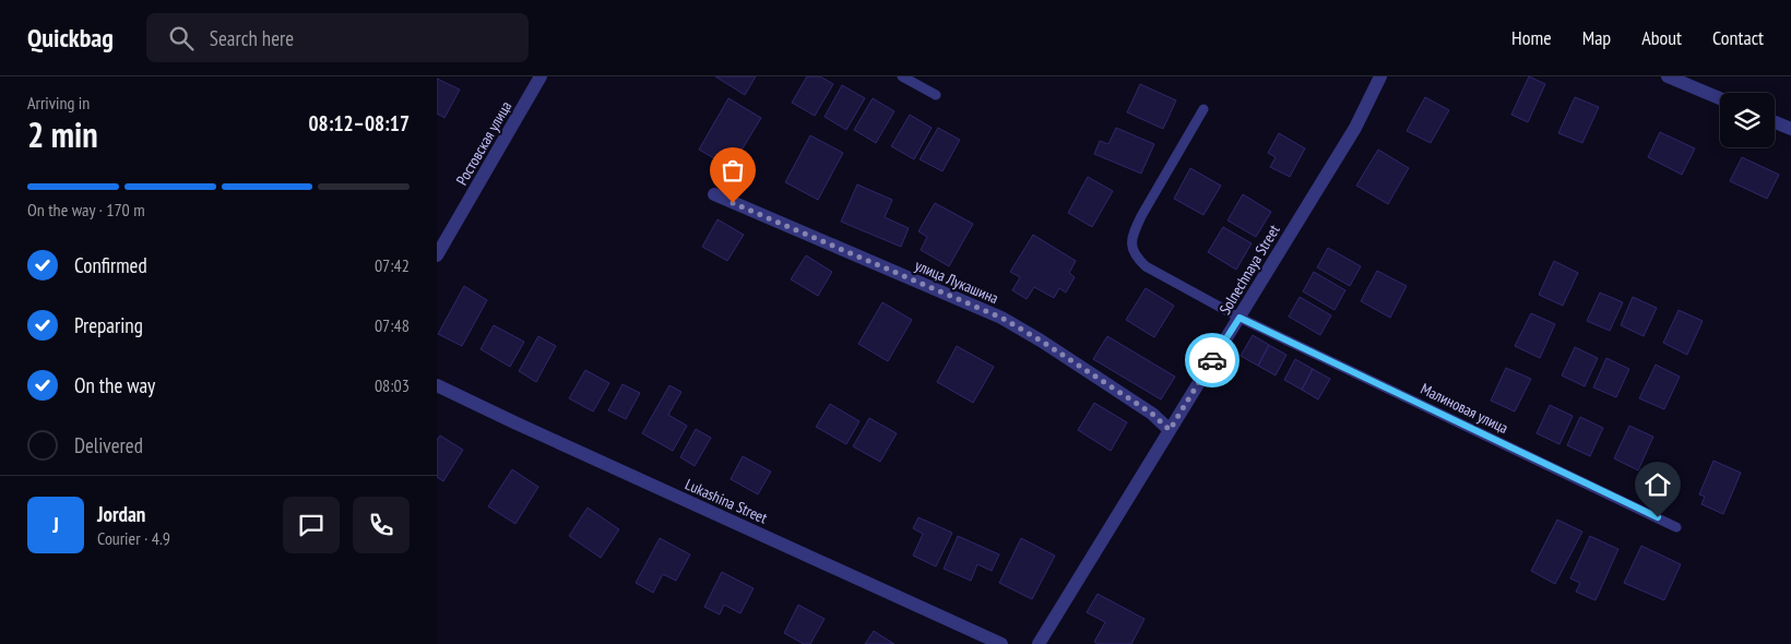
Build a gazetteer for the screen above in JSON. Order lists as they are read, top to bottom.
{
  "streets": {
    "street": [
      "Ростовская улица",
      "Solnechnaya Street",
      "улица Лукашина",
      "Lukashina Street"
    ],
    "lane": ["Малиновая улица"]
  },
  "crossings": [
    ["Solnechnaya Street", "улица Лукашина"],
    ["Solnechnaya Street", "Малиновая улица"]
  ],
  "page": {
    "header": "Quickbag",
    "search": "Search here",
    "nav": [
      "Home",
      "Map",
      "About",
      "Contact"
    ],
    "heading": ["2 min", "Arriving in", "08:12–08:17"],
    "panel": ["Jordan", "Courier · 4.9"],
    "bar": "On the way · 170 m",
    "list": [
      ["Confirmed", "07:42"],
      ["Preparing", "07:48"],
      ["On the way", "08:03"],
      "Delivered"
    ],
    "round": "J"
  }
}
